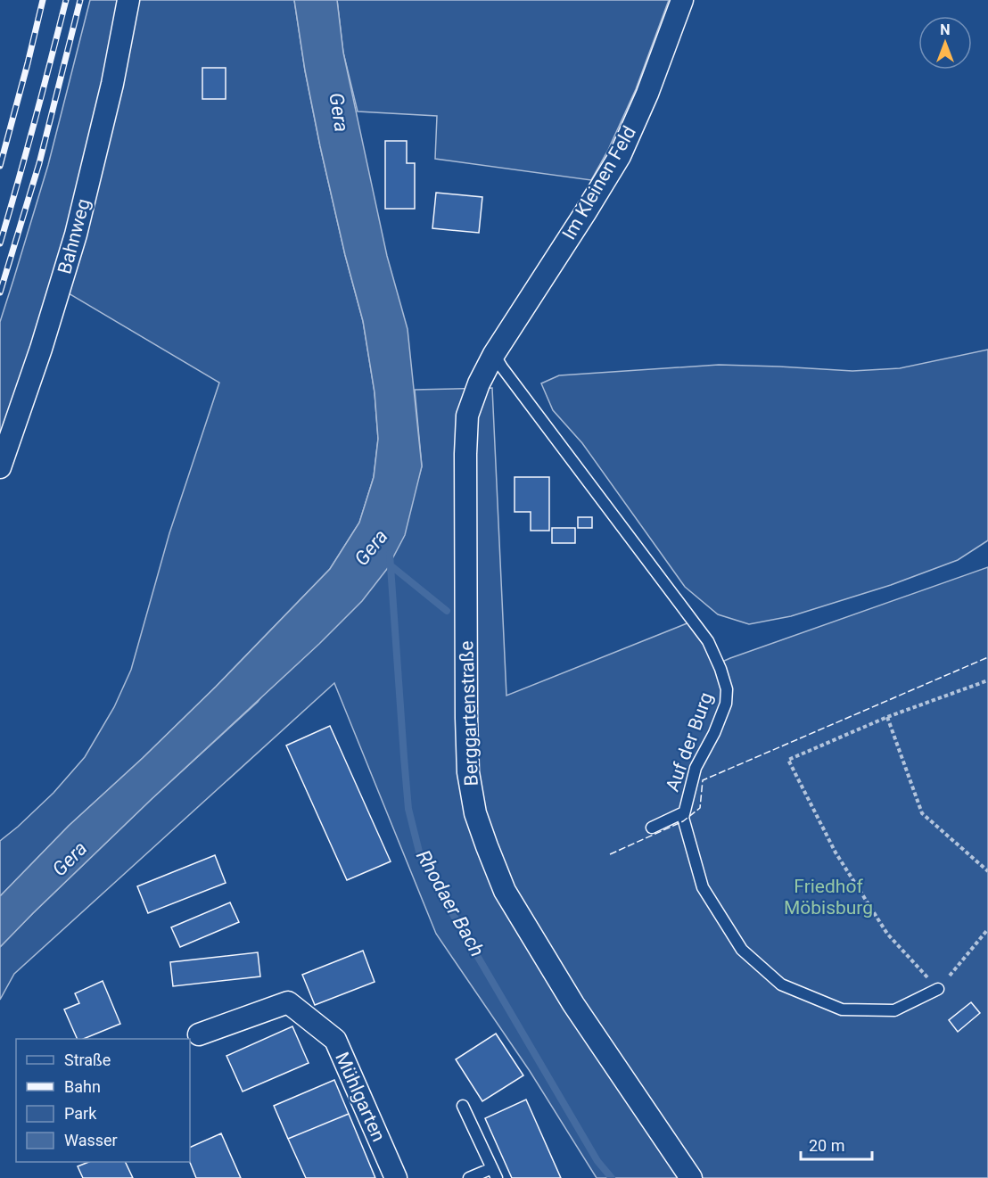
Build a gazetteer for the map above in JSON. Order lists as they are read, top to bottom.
{
  "streets": {
    "street": [
      "Im Kleinen Feld",
      "Bahnweg",
      "Berggartenstraße",
      "Mühlgarten"
    ],
    "lane": ["Auf der Burg"]
  },
  "crossings": [
    ["Im Kleinen Feld", "Berggartenstraße"],
    ["Im Kleinen Feld", "Auf der Burg"],
    ["Berggartenstraße", "Auf der Burg"]
  ],
  "water": ["Gera", "Rhodaer Bach"],
  "parks": ["Friedhof Möbisburg"],
  "legend": [
    "Straße",
    "Bahn",
    "Park",
    "Wasser"
  ],
  "scale_bar": "20 m",
  "north": "top"
}
